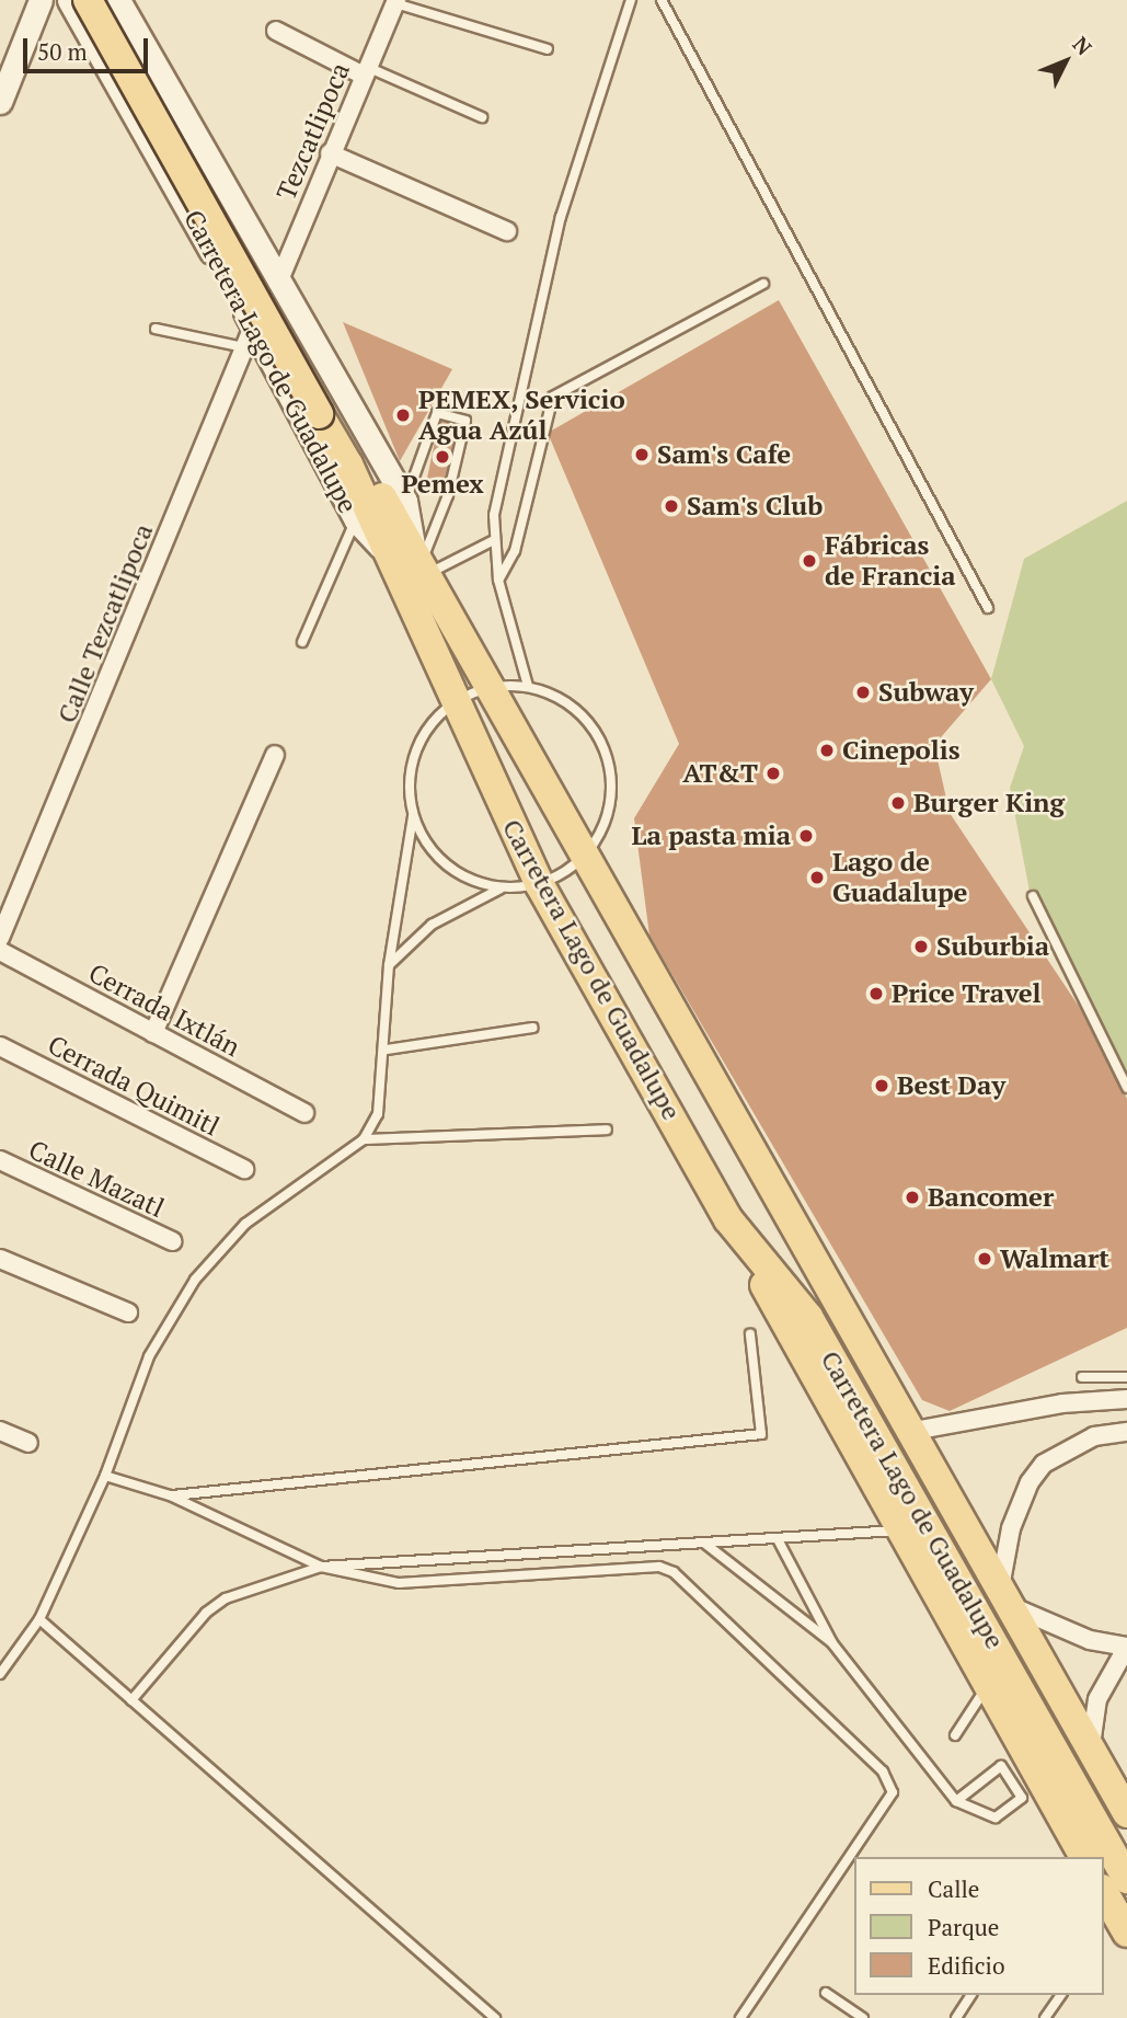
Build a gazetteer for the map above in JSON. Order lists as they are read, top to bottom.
{
  "streets": {
    "main road": ["Carretera Lago de Guadalupe"],
    "street": [
      "Tezcatlipoca",
      "Calle Tezcatlipoca",
      "Cerrada Ixtlán",
      "Cerrada Quimitl",
      "Calle Mazatl"
    ]
  },
  "crossings": [
    ["Tezcatlipoca", "Carretera Lago de Guadalupe"],
    ["Carretera Lago de Guadalupe", "Calle Tezcatlipoca"]
  ],
  "places": [
    "PEMEX, Servicio Agua Azúl",
    "Sam's Cafe",
    "Pemex",
    "Sam's Club",
    "Fábricas de Francia",
    "Subway",
    "Cinepolis",
    "AT&T",
    "Burger King",
    "La pasta mia",
    "Lago de Guadalupe",
    "Suburbia",
    "Price Travel",
    "Best Day",
    "Bancomer",
    "Walmart"
  ],
  "legend": ["Calle", "Parque", "Edificio"],
  "scale_bar": "50 m",
  "north": "top right"
}
